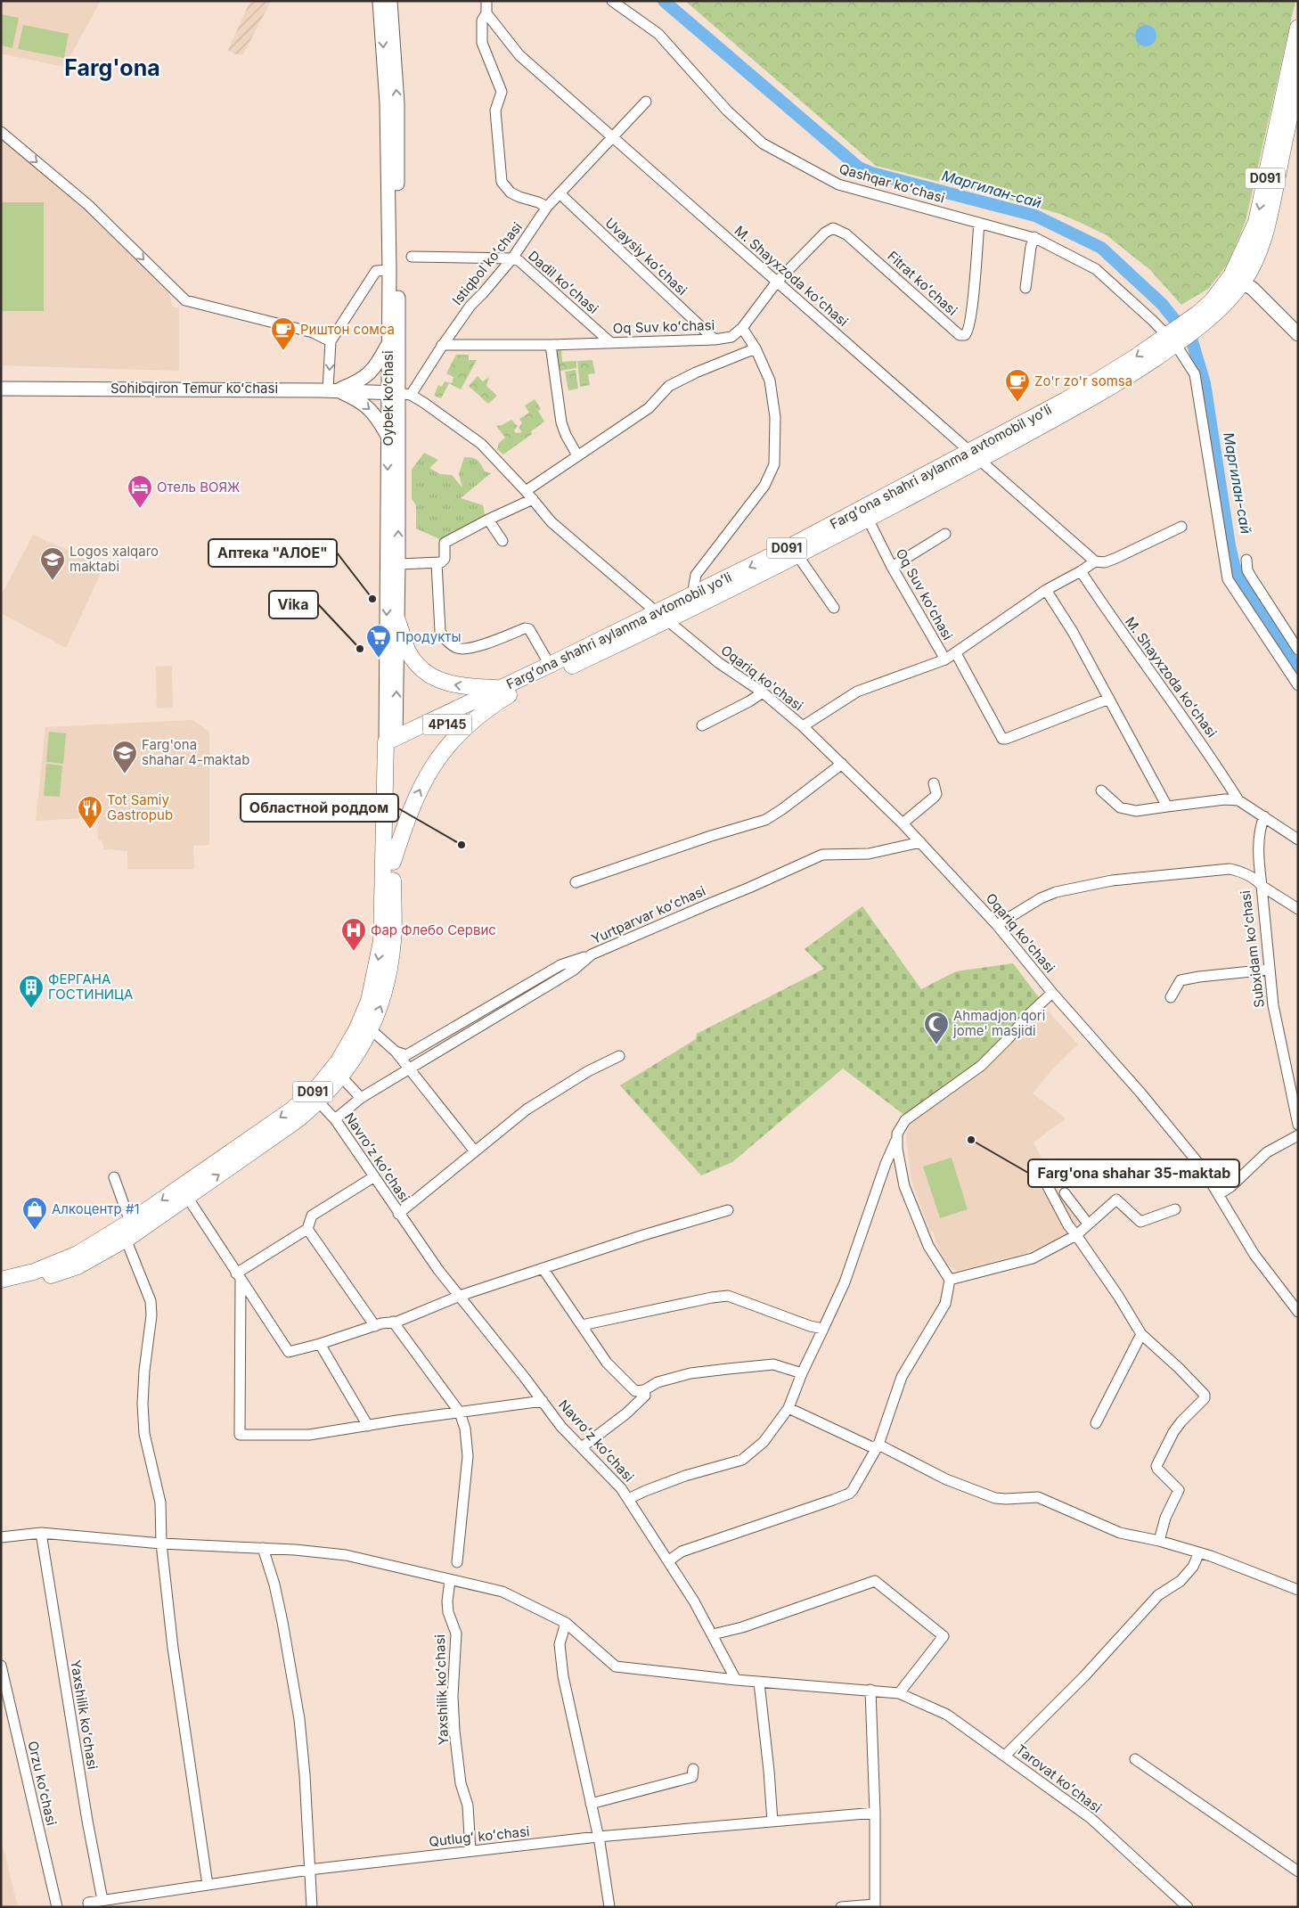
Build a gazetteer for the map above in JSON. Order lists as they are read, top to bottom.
{
  "streets": {
    "highway": ["D091", "Fargʻona shahri aylanma avtomobil yoʻli", "4P145"],
    "main road": ["Sohibqiron Temur koʻchasi", "Oybek ko‘chasi"],
    "street": [
      "Qashqar koʻchasi",
      "Uvaysiy koʻchasi",
      "Istiqbol koʻchasi",
      "M. Shayxzoda koʻchasi",
      "Dadil koʻchasi",
      "Fitrat koʻchasi",
      "Oq Suv koʻchasi",
      "Oqariq ko'chasi",
      "Yurtparvar koʻchasi",
      "Subxidam koʻchasi",
      "Navroʻz koʻchasi",
      "Yaxshilik koʻchasi",
      "Tarovat koʻchasi",
      "Orzu koʻchasi",
      "Qutlugʻ koʻchasi"
    ]
  },
  "crossings": [
    ["D091", "Oybek ko‘chasi"],
    ["D091", "Fargʻona shahri aylanma avtomobil yoʻli"],
    ["D091", "4P145"],
    ["D091", "Navroʻz koʻchasi"],
    ["Qashqar koʻchasi", "Fitrat koʻchasi"],
    ["Qashqar koʻchasi", "Fargʻona shahri aylanma avtomobil yoʻli"],
    ["Uvaysiy koʻchasi", "Istiqbol koʻchasi"],
    ["Uvaysiy koʻchasi", "Oq Suv koʻchasi"],
    ["Istiqbol koʻchasi", "M. Shayxzoda koʻchasi"],
    ["Istiqbol koʻchasi", "Dadil koʻchasi"],
    ["Istiqbol koʻchasi", "Oq Suv koʻchasi"],
    ["Istiqbol koʻchasi", "Sohibqiron Temur koʻchasi"],
    ["Istiqbol koʻchasi", "Oybek ko‘chasi"],
    ["Istiqbol koʻchasi", "Oqariq ko'chasi"],
    ["M. Shayxzoda koʻchasi", "Fitrat koʻchasi"],
    ["M. Shayxzoda koʻchasi", "Fargʻona shahri aylanma avtomobil yoʻli"],
    ["Dadil koʻchasi", "Oq Suv koʻchasi"],
    ["Oq Suv koʻchasi", "Fargʻona shahri aylanma avtomobil yoʻli"],
    ["Sohibqiron Temur koʻchasi", "Oybek ko‘chasi"],
    ["Sohibqiron Temur koʻchasi", "Oqariq ko'chasi"],
    ["Oybek ko‘chasi", "Oqariq ko'chasi"],
    ["Oybek ko‘chasi", "4P145"],
    ["Fargʻona shahri aylanma avtomobil yoʻli", "Oqariq ko'chasi"],
    ["Fargʻona shahri aylanma avtomobil yoʻli", "4P145"],
    ["Oqariq ko'chasi", "Yurtparvar koʻchasi"],
    ["Oqariq ko'chasi", "Subxidam koʻchasi"],
    ["Yurtparvar koʻchasi", "Navroʻz koʻchasi"],
    ["Yaxshilik koʻchasi", "Qutlugʻ koʻchasi"]
  ],
  "districts": ["Farg'ona"],
  "water": ["Маргилан-сай"],
  "places": {
    "cafe": ["Риштон сомса", "Zo'r zo'r somsa"],
    "hotel": ["Отель ВОЯЖ"],
    "school or university": ["Logos xalqaro maktabi", "Farg'ona shahar 4-maktab"],
    "other": [
      "Аптека \"АЛОЕ\"",
      "Vika",
      "Областной роддом",
      "Farg'ona shahar 35-maktab"
    ],
    "supermarket": ["Продукты"],
    "restaurant": ["Tot Samiy Gastropub"],
    "hospital": ["Фар Флебо Сервис"],
    "building": ["ФЕРГАНА ГОСТИНИЦА"],
    "mosque": ["Ahmadjon qori jome' masjidi"],
    "shop": ["Алкоцентр #1"]
  }
}
